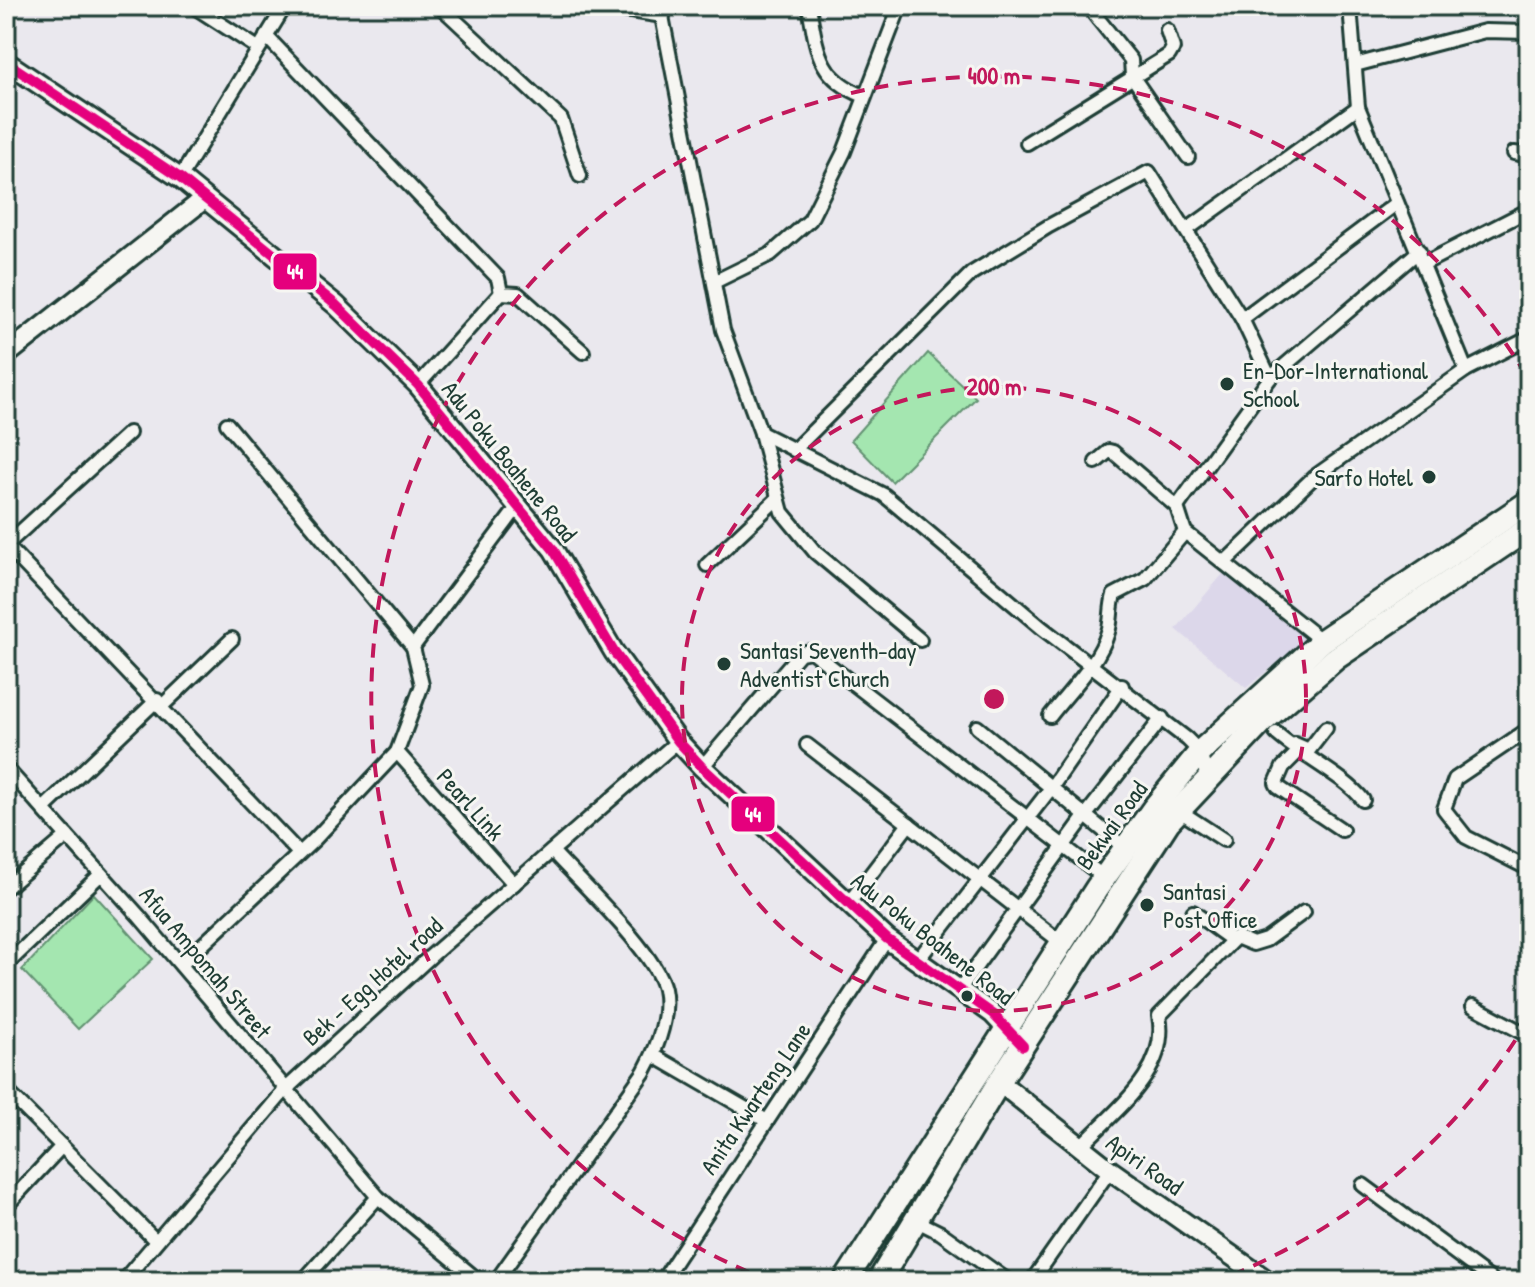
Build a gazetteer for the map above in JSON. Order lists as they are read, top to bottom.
{
  "streets": {
    "highway": ["Bekwai Road"],
    "street": [
      "Adu Poku Boahene Road",
      "Pearl Link",
      "Afua Ampomah Street",
      "Bek - Egg Hotel road",
      "Anita Kwarteng Lane",
      "Apiri Road"
    ]
  },
  "crossings": [
    ["Adu Poku Boahene Road", "Bekwai Road"],
    ["Adu Poku Boahene Road", "Bek - Egg Hotel road"],
    ["Adu Poku Boahene Road", "Anita Kwarteng Lane"],
    ["Pearl Link", "Bek - Egg Hotel road"],
    ["Bekwai Road", "Apiri Road"],
    ["Afua Ampomah Street", "Bek - Egg Hotel road"]
  ],
  "places": [
    "En-Dor-International School",
    "Sarfo Hotel",
    "Santasi Seventh-day Adventist Church",
    "Santasi Post Office"
  ],
  "lines": ["transit line 44"],
  "rings": ["400 m", "200 m"]
}
